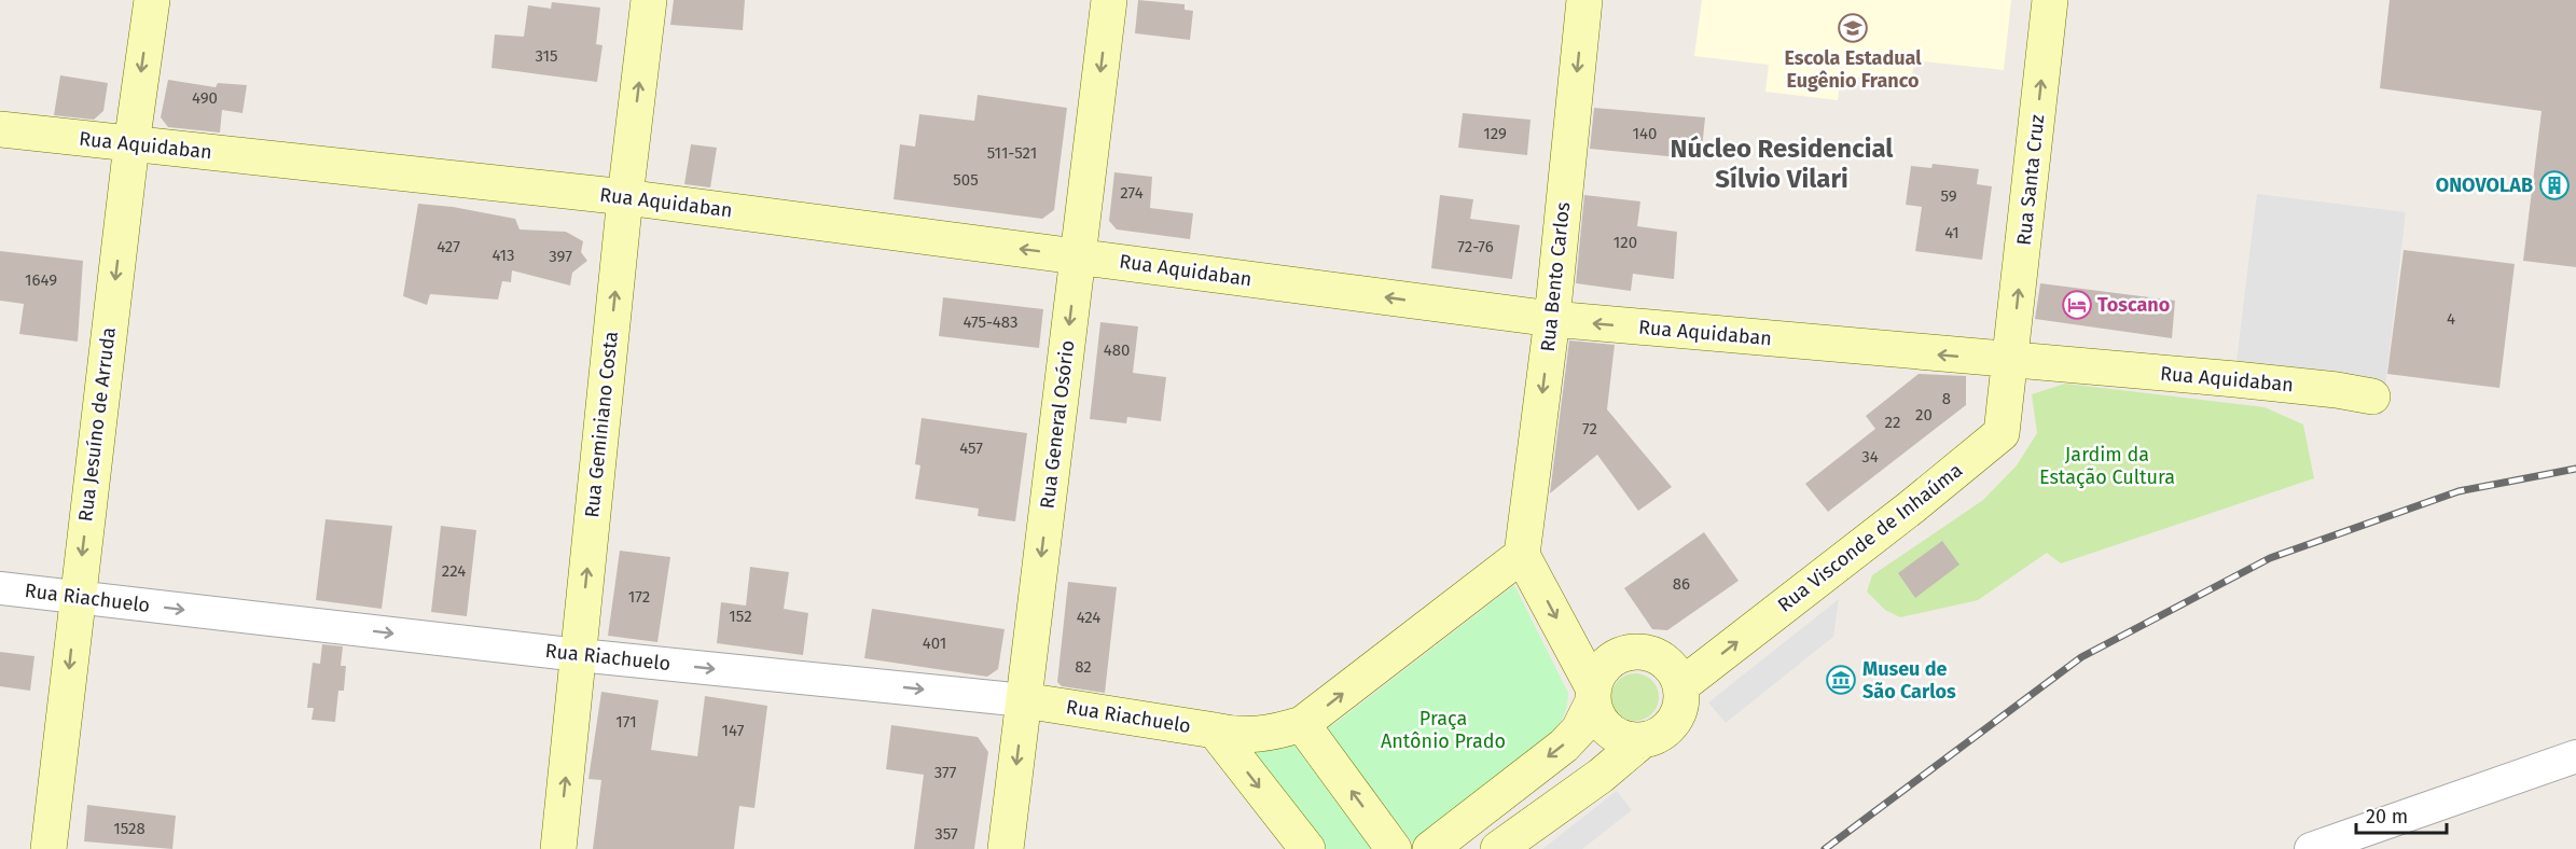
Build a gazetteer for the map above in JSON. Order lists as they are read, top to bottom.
{
  "streets": {
    "street": [
      "Rua Aquidaban",
      "Rua Santa Cruz",
      "Rua Bento Carlos",
      "Rua Jesuíno de Arruda",
      "Rua Geminiano Costa",
      "Rua General Osório",
      "Rua Visconde de Inhaúma",
      "Rua Riachuelo"
    ]
  },
  "crossings": [
    ["Rua Aquidaban", "Rua Santa Cruz"],
    ["Rua Aquidaban", "Rua Bento Carlos"],
    ["Rua Aquidaban", "Rua Jesuíno de Arruda"],
    ["Rua Aquidaban", "Rua Geminiano Costa"],
    ["Rua Aquidaban", "Rua General Osório"],
    ["Rua Aquidaban", "Rua Visconde de Inhaúma"],
    ["Rua Santa Cruz", "Rua Visconde de Inhaúma"],
    ["Rua Jesuíno de Arruda", "Rua Riachuelo"],
    ["Rua Geminiano Costa", "Rua Riachuelo"],
    ["Rua General Osório", "Rua Riachuelo"]
  ],
  "one_way": [
    "Rua Aquidaban",
    "Rua Santa Cruz",
    "Rua Bento Carlos",
    "Rua Jesuíno de Arruda",
    "Rua Geminiano Costa",
    "Rua General Osório",
    "Rua Visconde de Inhaúma",
    "Rua Riachuelo"
  ],
  "districts": ["Núcleo Residencial Sílvio Vilari"],
  "parks": ["Jardim da Estação Cultura", "Praça Antônio Prado"],
  "places": {
    "school or university": ["Escola Estadual Eugênio Franco"],
    "building": ["ONOVOLAB"],
    "hotel": ["Toscano"],
    "museum": ["Museu de São Carlos"]
  },
  "house_numbers": [
    "315",
    "490",
    "129",
    "140",
    "511-521",
    "505",
    "274",
    "59",
    "41",
    "120",
    "427",
    "72-76",
    "413",
    "397",
    "1649",
    "4",
    "475-483",
    "480",
    "8",
    "20",
    "22",
    "72",
    "457",
    "34",
    "224",
    "86",
    "172",
    "152",
    "424",
    "401",
    "82",
    "171",
    "147",
    "377",
    "1528",
    "357"
  ],
  "scale_bar": "20 m"
}
